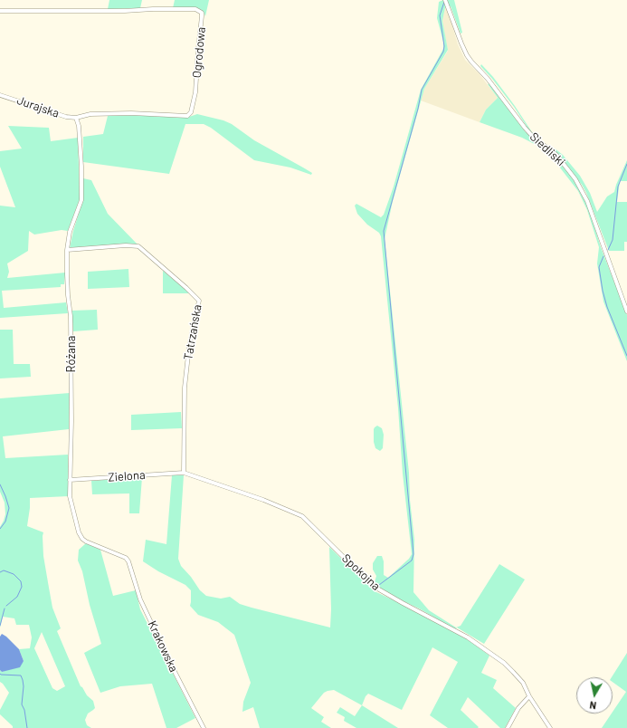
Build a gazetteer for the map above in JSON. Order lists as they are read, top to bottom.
{
  "streets": {
    "street": [
      "Ogrodowa",
      "Jurajska",
      "Siedliski",
      "Tatrzańska",
      "Różana",
      "Zielona",
      "Spokojna",
      "Krakowska"
    ]
  },
  "crossings": [
    ["Ogrodowa", "Jurajska"],
    ["Ogrodowa", "Różana"],
    ["Jurajska", "Różana"],
    ["Tatrzańska", "Różana"],
    ["Tatrzańska", "Zielona"],
    ["Tatrzańska", "Spokojna"],
    ["Różana", "Zielona"],
    ["Różana", "Krakowska"],
    ["Zielona", "Spokojna"]
  ],
  "north": "bottom"
}
